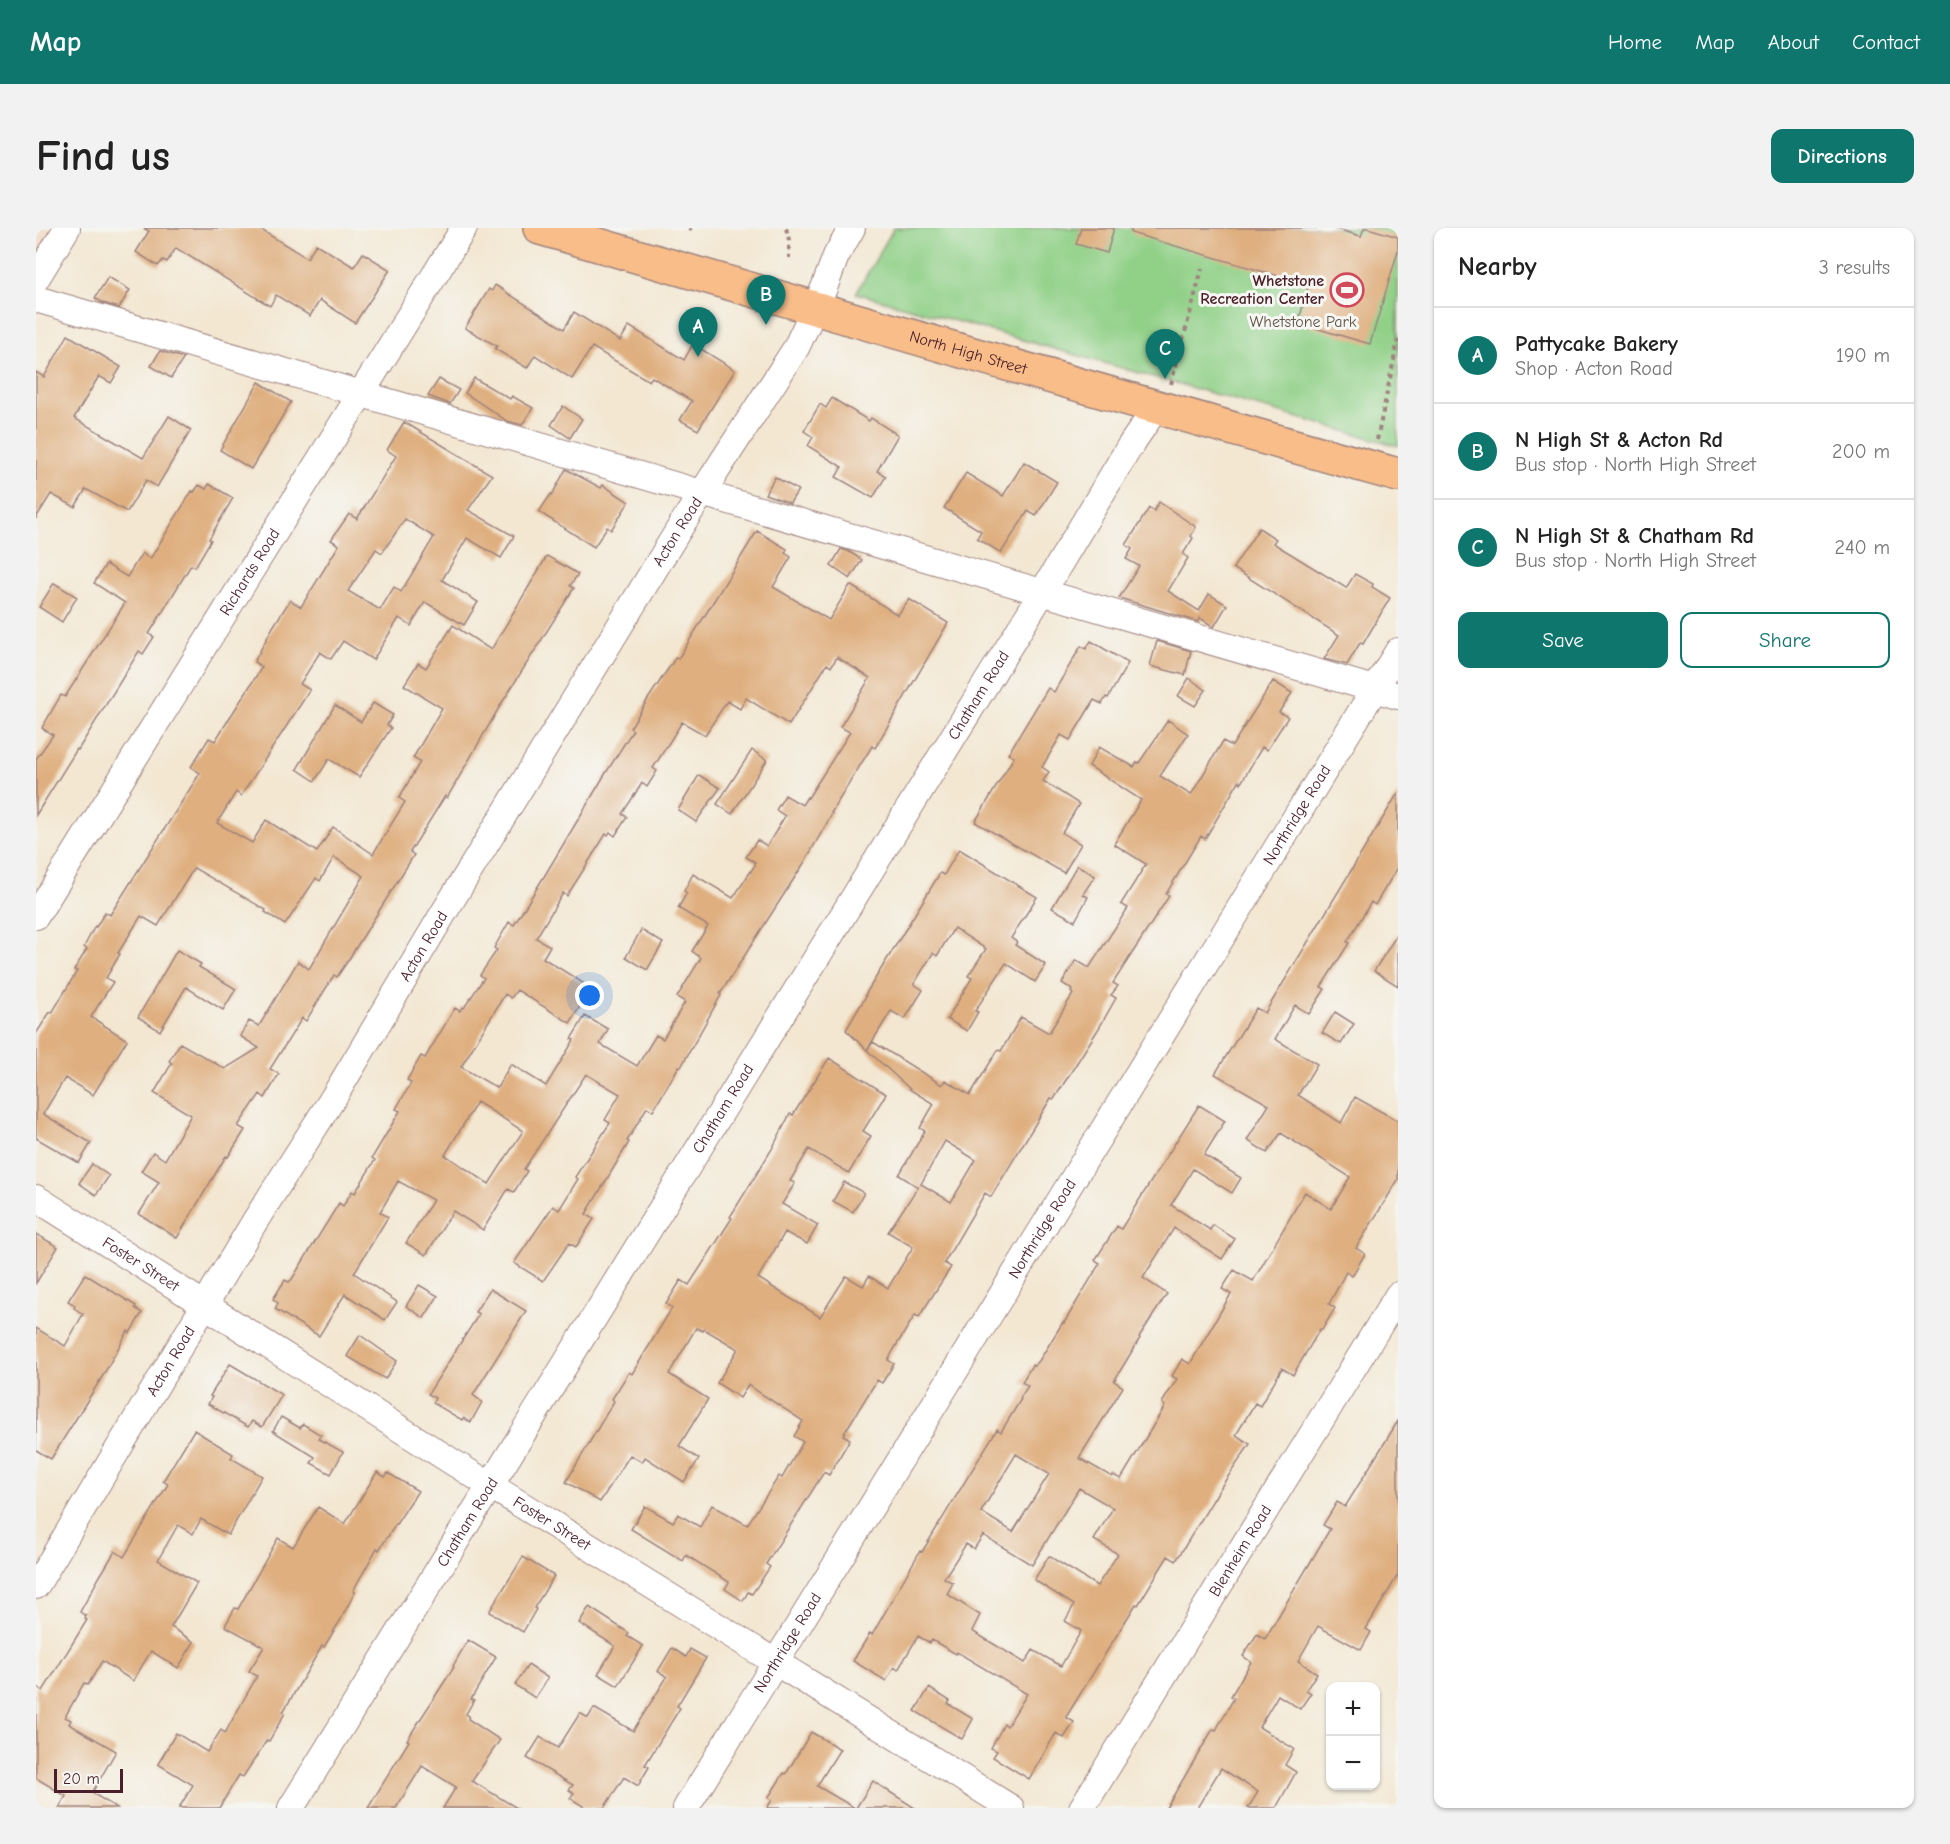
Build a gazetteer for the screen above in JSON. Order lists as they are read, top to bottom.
{
  "streets": {
    "main road": ["North High Street"],
    "street": [
      "Acton Road",
      "Richards Road",
      "Chatham Road",
      "Northridge Road",
      "Foster Street",
      "Blenheim Road"
    ]
  },
  "crossings": [
    ["North High Street", "Acton Road"],
    ["North High Street", "Chatham Road"],
    ["Acton Road", "Foster Street"],
    ["Chatham Road", "Foster Street"],
    ["Northridge Road", "Foster Street"]
  ],
  "parks": ["Whetstone Park"],
  "places": {
    "sports": ["Whetstone Recreation Center"]
  },
  "scale_bar": "20 m",
  "page": {
    "header": "Map",
    "nav": [
      "Home",
      "Map",
      "About",
      "Contact"
    ],
    "buttons": [
      "Directions",
      ["Save", "Share"]
    ],
    "title": "Find us",
    "heading": ["Nearby", "3 results"],
    "pins": ["B", "A", "C"],
    "list": [
      {
        "mark": "A",
        "name": "Pattycake Bakery",
        "note": "Shop · Acton Road",
        "value": "190 m"
      },
      {
        "mark": "B",
        "name": "N High St & Acton Rd",
        "note": "Bus stop · North High Street",
        "value": "200 m"
      },
      {
        "mark": "C",
        "name": "N High St & Chatham Rd",
        "note": "Bus stop · North High Street",
        "value": "240 m"
      }
    ],
    "map_buttons": ["+", "−"],
    "scale": "20 m"
  }
}
